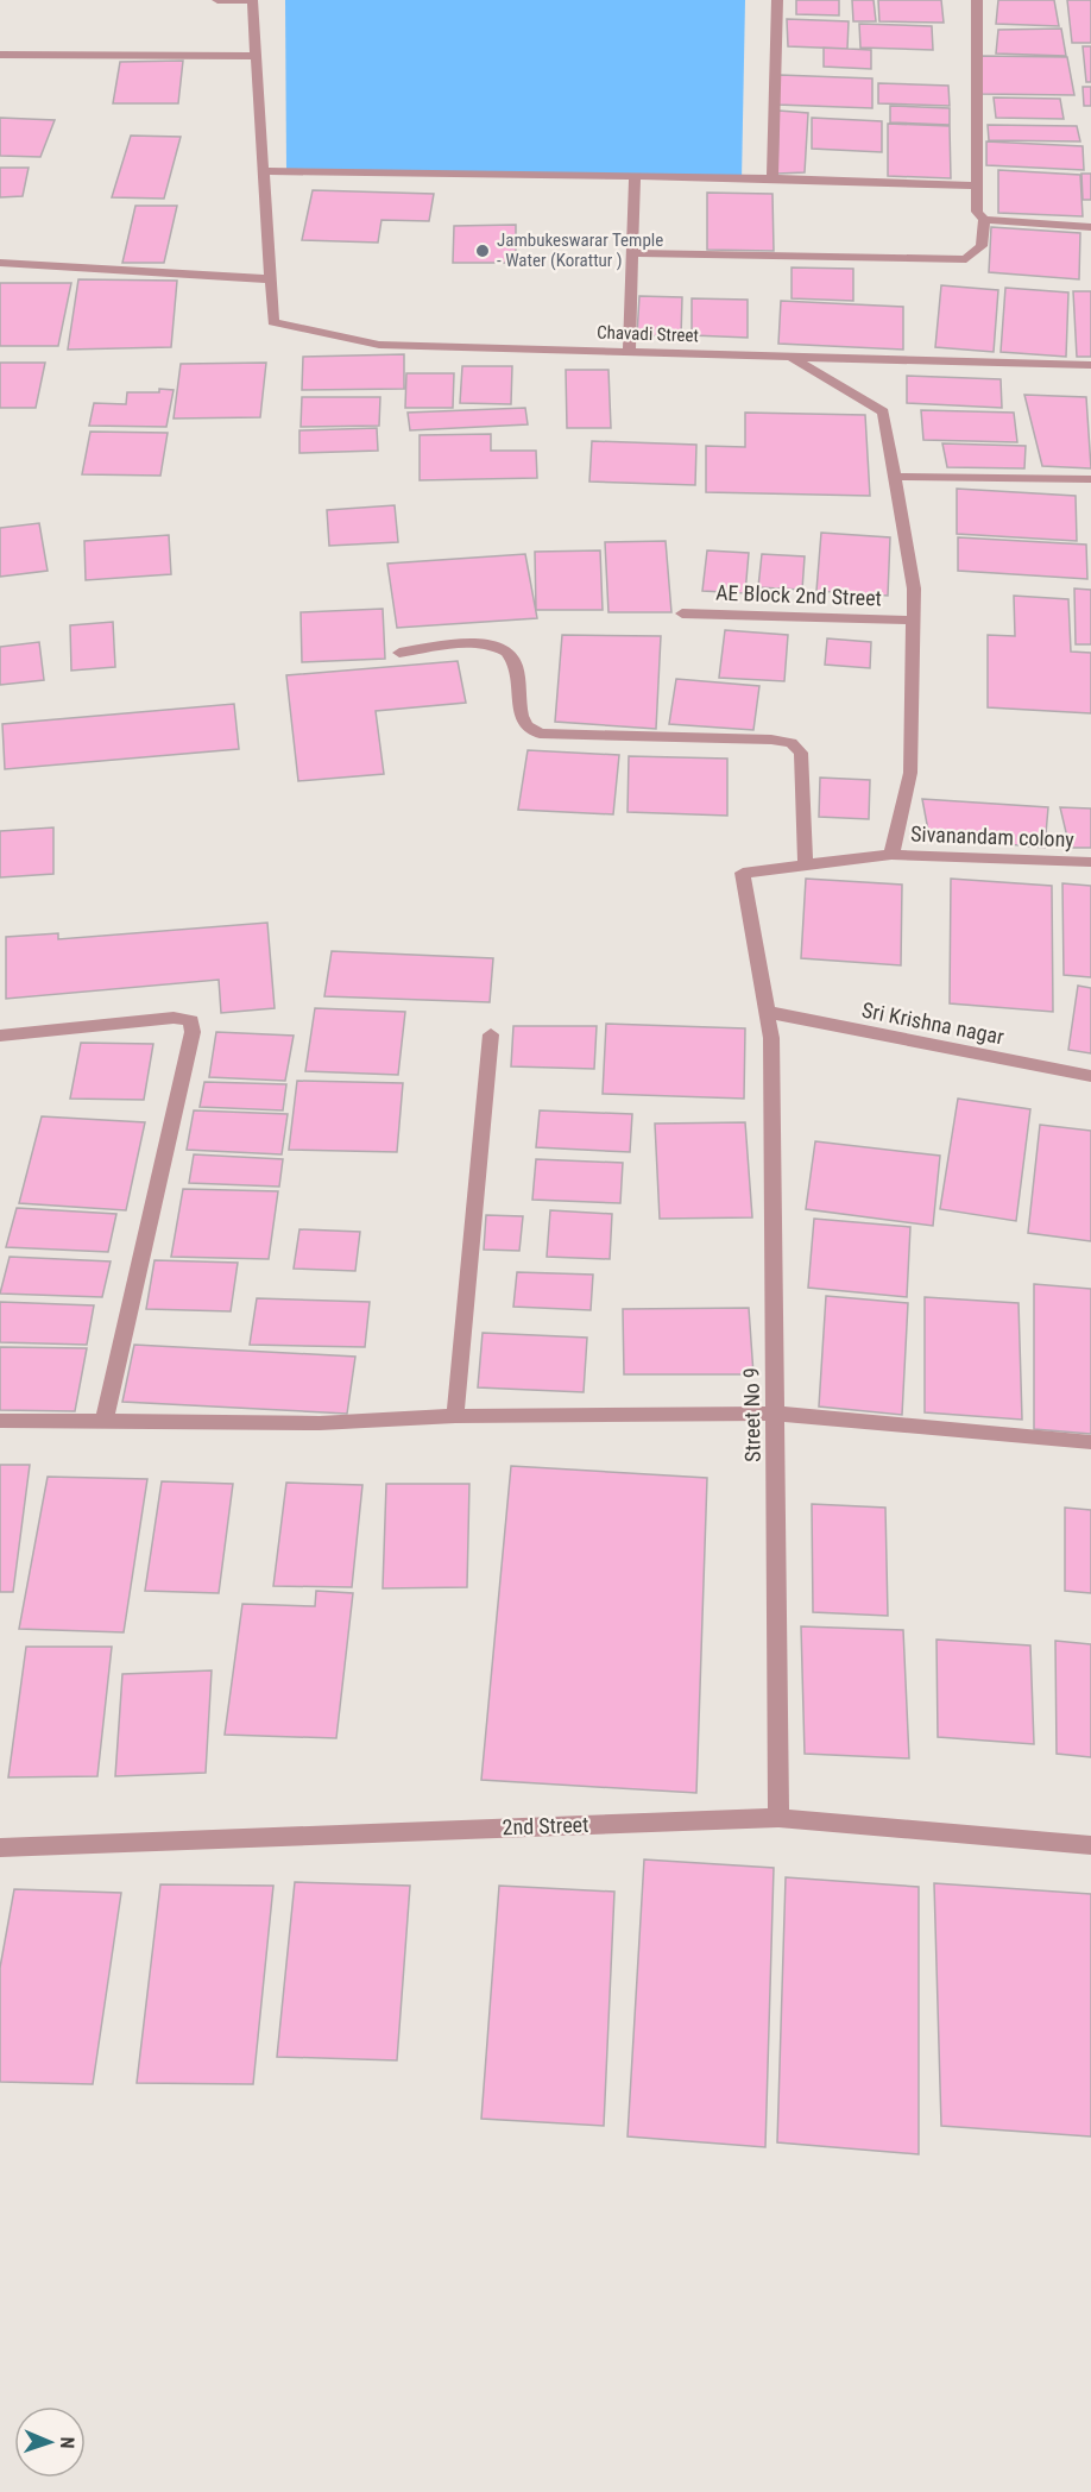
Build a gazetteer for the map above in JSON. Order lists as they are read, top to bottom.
{
  "streets": {
    "street": [
      "Chavadi Street",
      "AE Block 2nd Street",
      "Sivanandam colony",
      "Sri Krishna nagar",
      "Street No 9",
      "2nd Street"
    ]
  },
  "crossings": [
    ["Chavadi Street", "AE Block 2nd Street"],
    ["Chavadi Street", "Sivanandam colony"],
    ["Sivanandam colony", "Street No 9"],
    ["Sri Krishna nagar", "Street No 9"],
    ["Street No 9", "2nd Street"]
  ],
  "places": ["Jambukeswarar Temple - Water (Korattur )"],
  "north": "right"
}
